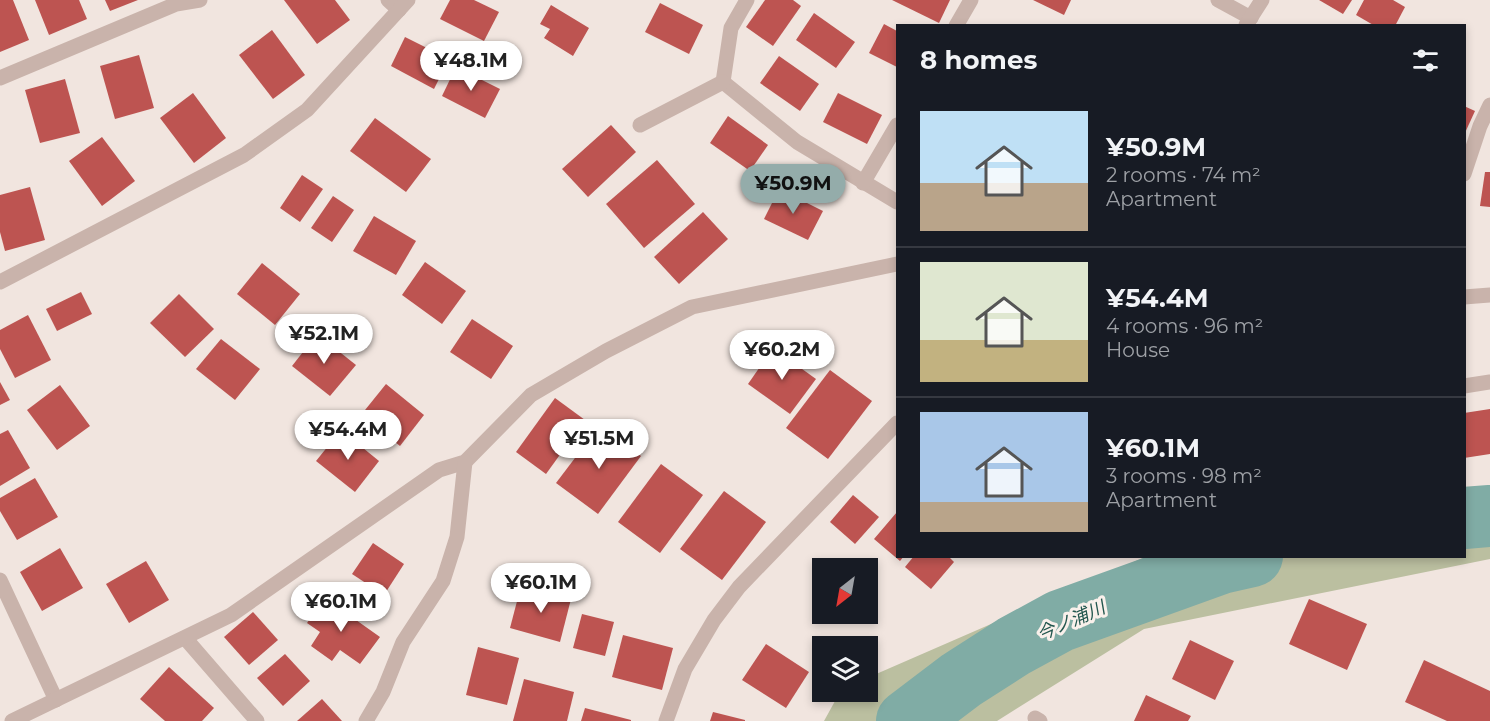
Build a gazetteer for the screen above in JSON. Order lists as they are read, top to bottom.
{
  "water": ["今ノ浦川"],
  "north": "bottom left",
  "page": {
    "heading": "8 homes",
    "price": [
      "¥48.1M",
      "¥50.9M",
      "¥52.1M",
      "¥60.2M",
      "¥54.4M",
      "¥51.5M",
      "¥60.1M",
      "¥60.1M"
    ],
    "list": [
      {
        "name": "¥50.9M",
        "note": "2 rooms · 74 m² · Apartment"
      },
      {
        "name": "¥54.4M",
        "note": "4 rooms · 96 m² · House"
      },
      {
        "name": "¥60.1M",
        "note": "3 rooms · 98 m² · Apartment"
      }
    ]
  }
}
